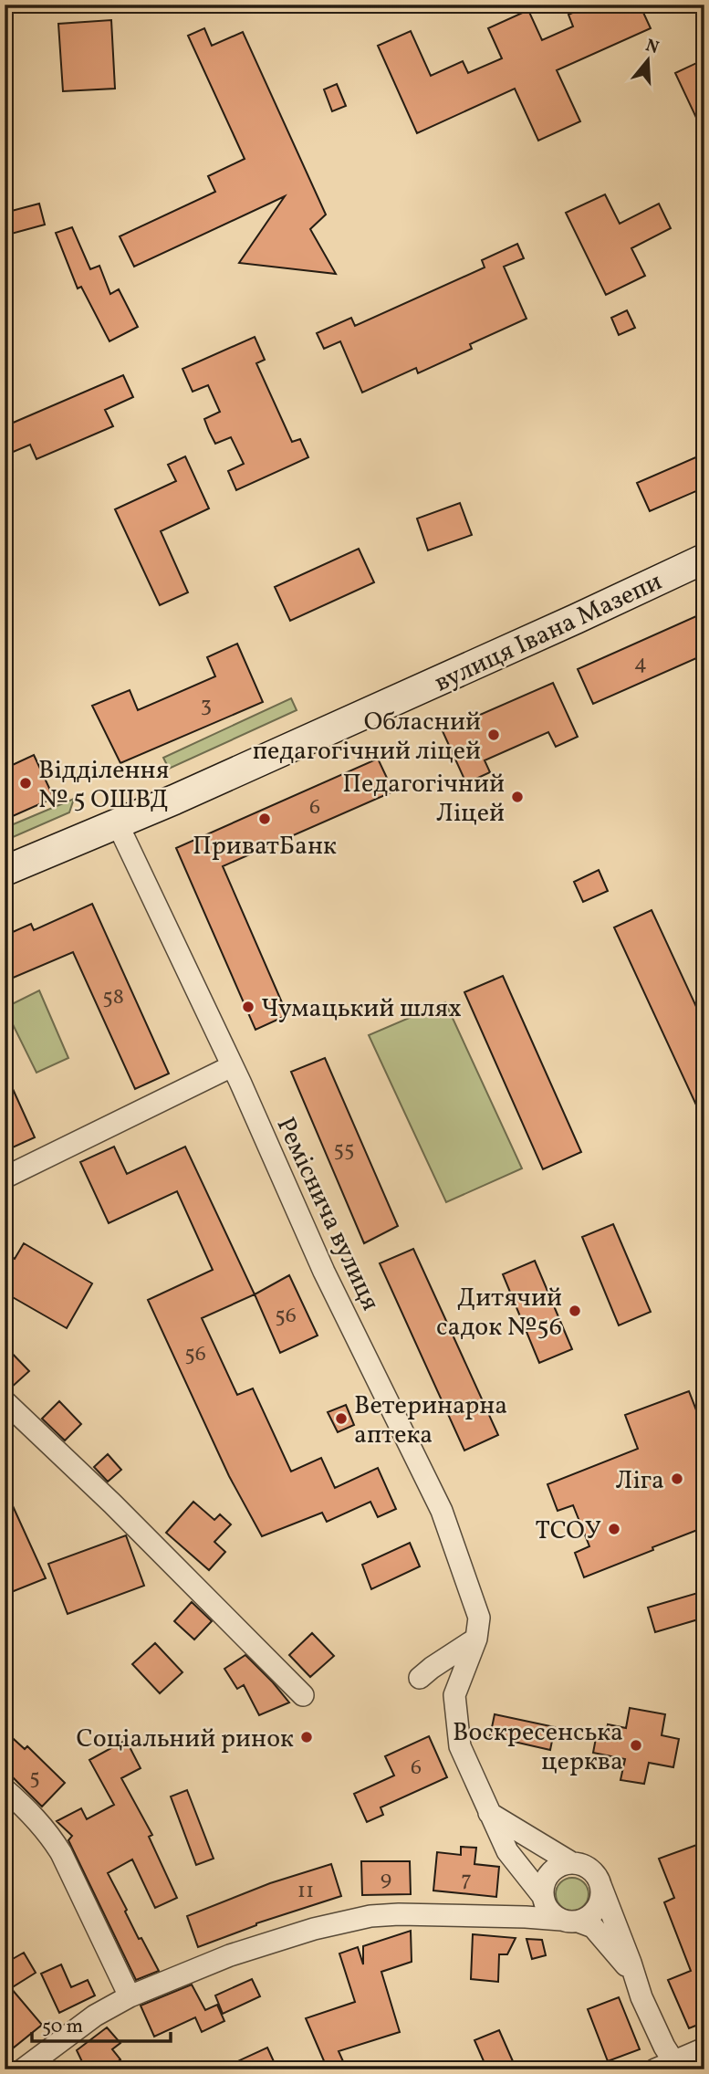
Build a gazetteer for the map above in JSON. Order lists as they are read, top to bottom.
{
  "streets": {
    "main road": ["вулиця Івана Мазепи"],
    "street": ["Реміснича вулиця"]
  },
  "crossings": [
    ["вулиця Івана Мазепи", "Реміснича вулиця"]
  ],
  "places": [
    "Обласний педагогічний ліцей",
    "Відділення № 5 ОШВД",
    "Педагогічний Ліцей",
    "ПриватБанк",
    "Чумацький шлях",
    "Дитячий садок №56",
    "Ветеринарна аптека",
    "Ліга",
    "ТСОУ",
    "Соціальний ринок",
    "Воскресенська церква"
  ],
  "house_numbers": [
    "4",
    "3",
    "6",
    "58",
    "55",
    "56",
    "56",
    "6",
    "5",
    "9",
    "7",
    "11"
  ],
  "scale_bar": "50 m",
  "north": "top"
}
